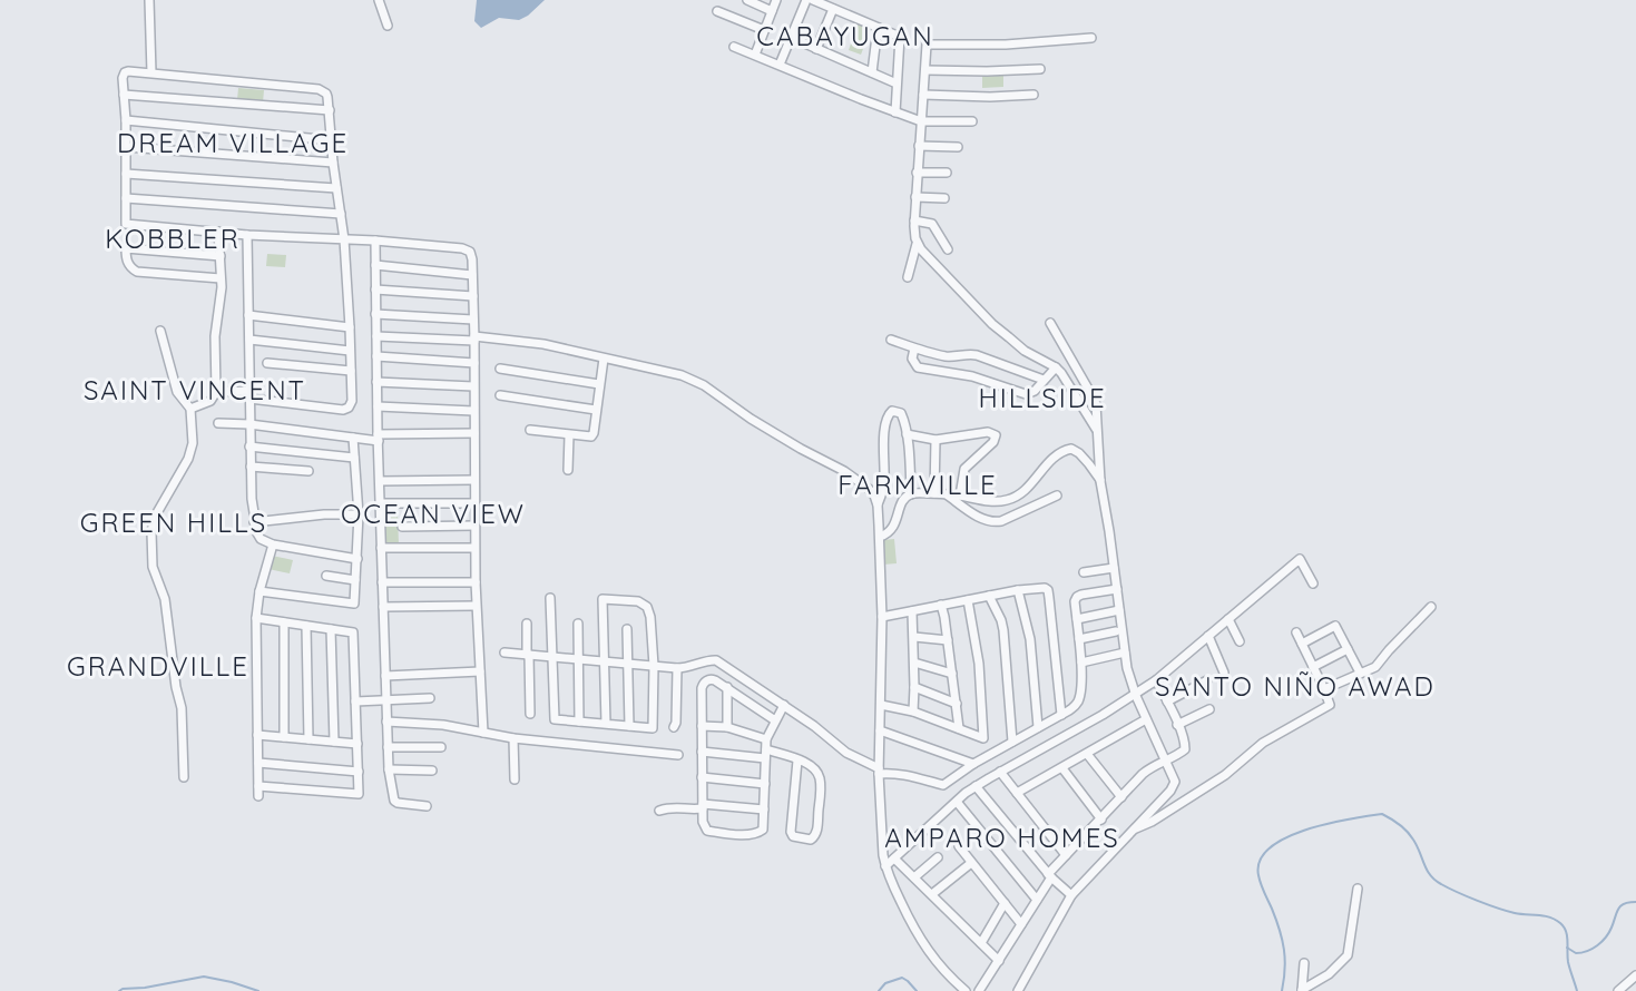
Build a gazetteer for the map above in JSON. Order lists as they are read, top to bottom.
{
  "districts": [
    "CABAYUGAN",
    "DREAM VILLAGE",
    "KOBBLER",
    "SAINT VINCENT",
    "HILLSIDE",
    "FARMVILLE",
    "OCEAN VIEW",
    "GREEN HILLS",
    "GRANDVILLE",
    "SANTO NIÑO AWAD",
    "AMPARO HOMES"
  ]
}
